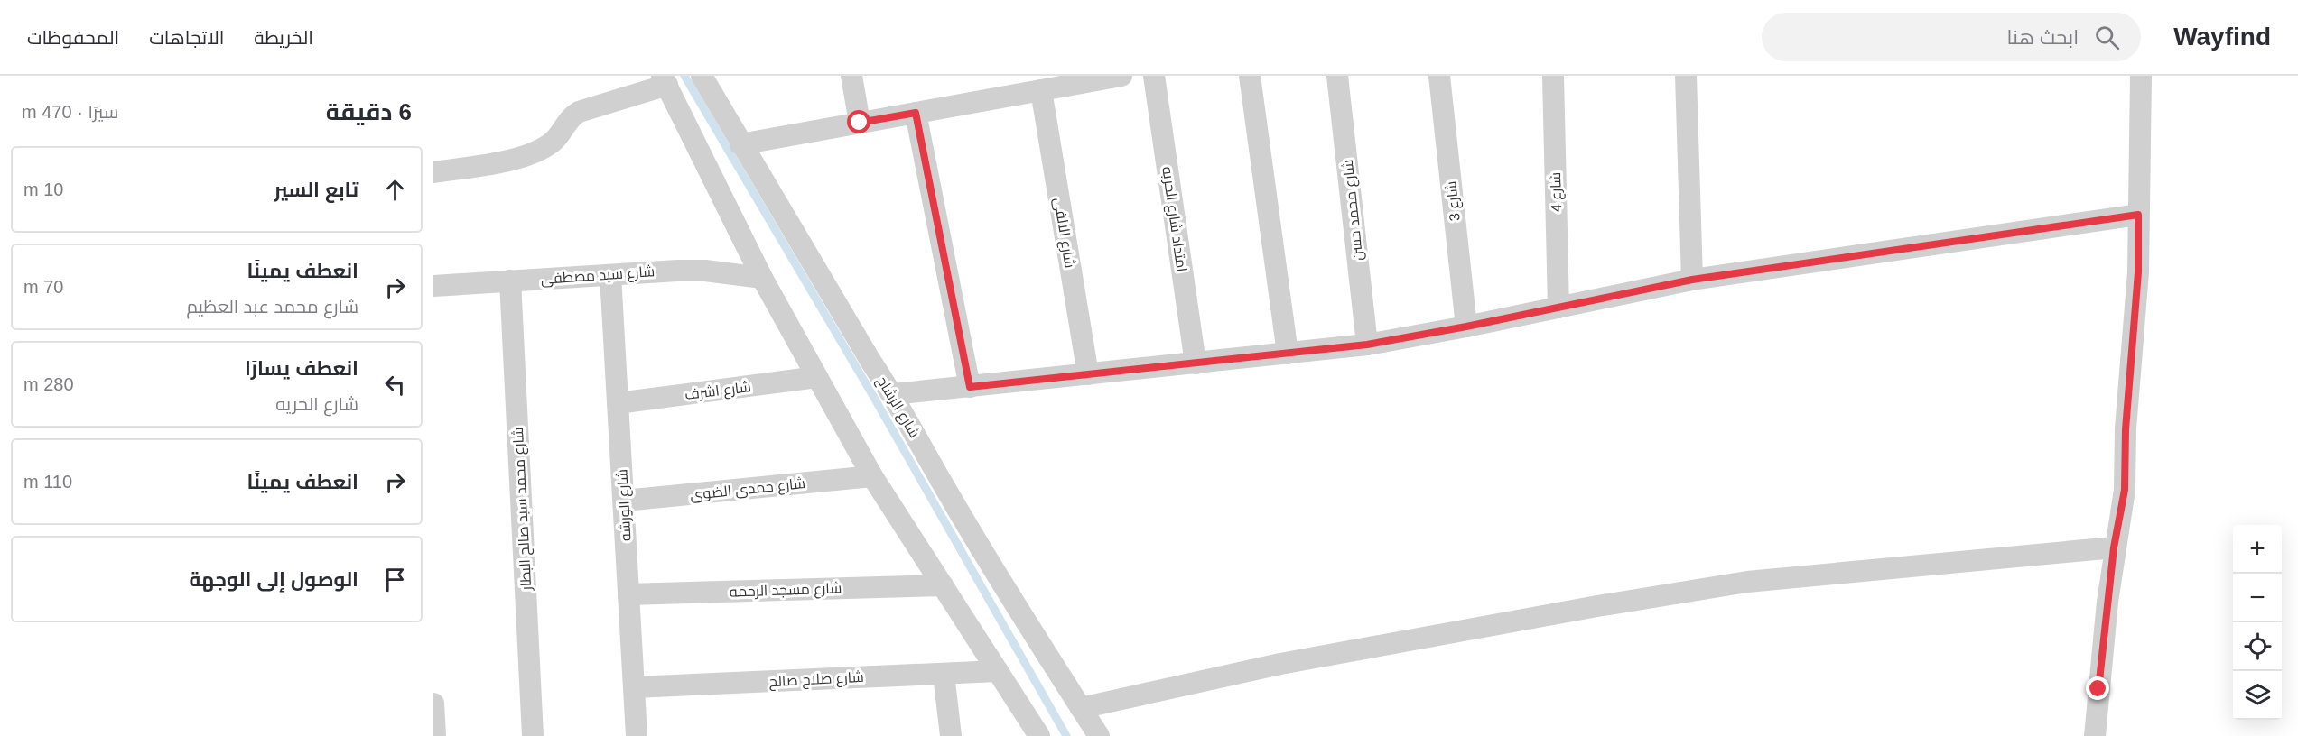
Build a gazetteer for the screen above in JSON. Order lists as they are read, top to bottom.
{
  "streets": {
    "street": [
      "شارع 4",
      "شارع 3",
      "شارع محمد حسن",
      "امتداد شارع الحريه",
      "شارع الالفى",
      "شارع سيد مصطفى",
      "شارع اشرف",
      "شارع الرشاح",
      "شارع حمدى الضوى",
      "شارع الورشه",
      "شارع محمد سيد صالح البطار",
      "شارع مسجد الرحمه",
      "شارع صلاح صالح"
    ]
  },
  "crossings": [
    ["شارع سيد مصطفى", "شارع الورشه"],
    ["شارع سيد مصطفى", "شارع محمد سيد صالح البطار"],
    ["شارع اشرف", "شارع الورشه"],
    ["شارع حمدى الضوى", "شارع الورشه"],
    ["شارع الورشه", "شارع مسجد الرحمه"],
    ["شارع الورشه", "شارع صلاح صالح"]
  ],
  "page": {
    "header": "Wayfind",
    "search": "ابحث هنا",
    "nav": ["الخريطة", "الاتجاهات", "المحفوظات"],
    "heading": ["6 دقيقة", "سيرًا · 470 m"],
    "list": [
      ["تابع السير", "10 m"],
      ["انعطف يمينًا", "شارع محمد عبد العظيم", "70 m"],
      ["انعطف يسارًا", "شارع الحريه", "280 m"],
      ["انعطف يمينًا", "110 m"],
      "الوصول إلى الوجهة"
    ],
    "map_buttons": ["+", "−"]
  }
}
